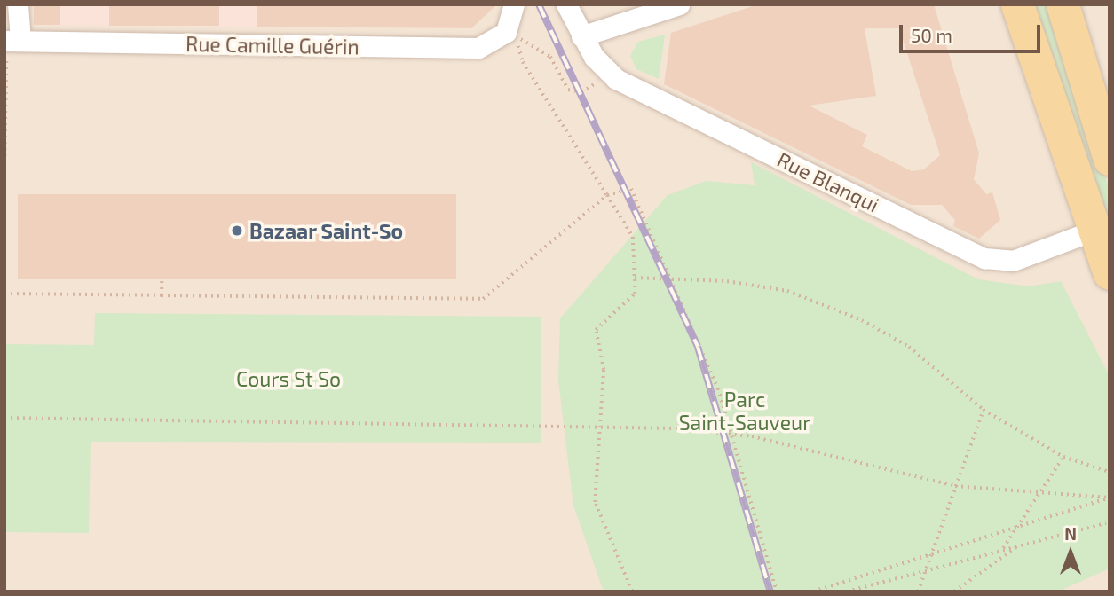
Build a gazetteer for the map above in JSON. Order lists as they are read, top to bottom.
{
  "streets": {
    "street": ["Rue Camille Guérin", "Rue Blanqui"]
  },
  "parks": ["Cours St So", "Parc Saint-Sauveur"],
  "places": ["Bazaar Saint-So"],
  "scale_bar": "50 m",
  "north": "top"
}
